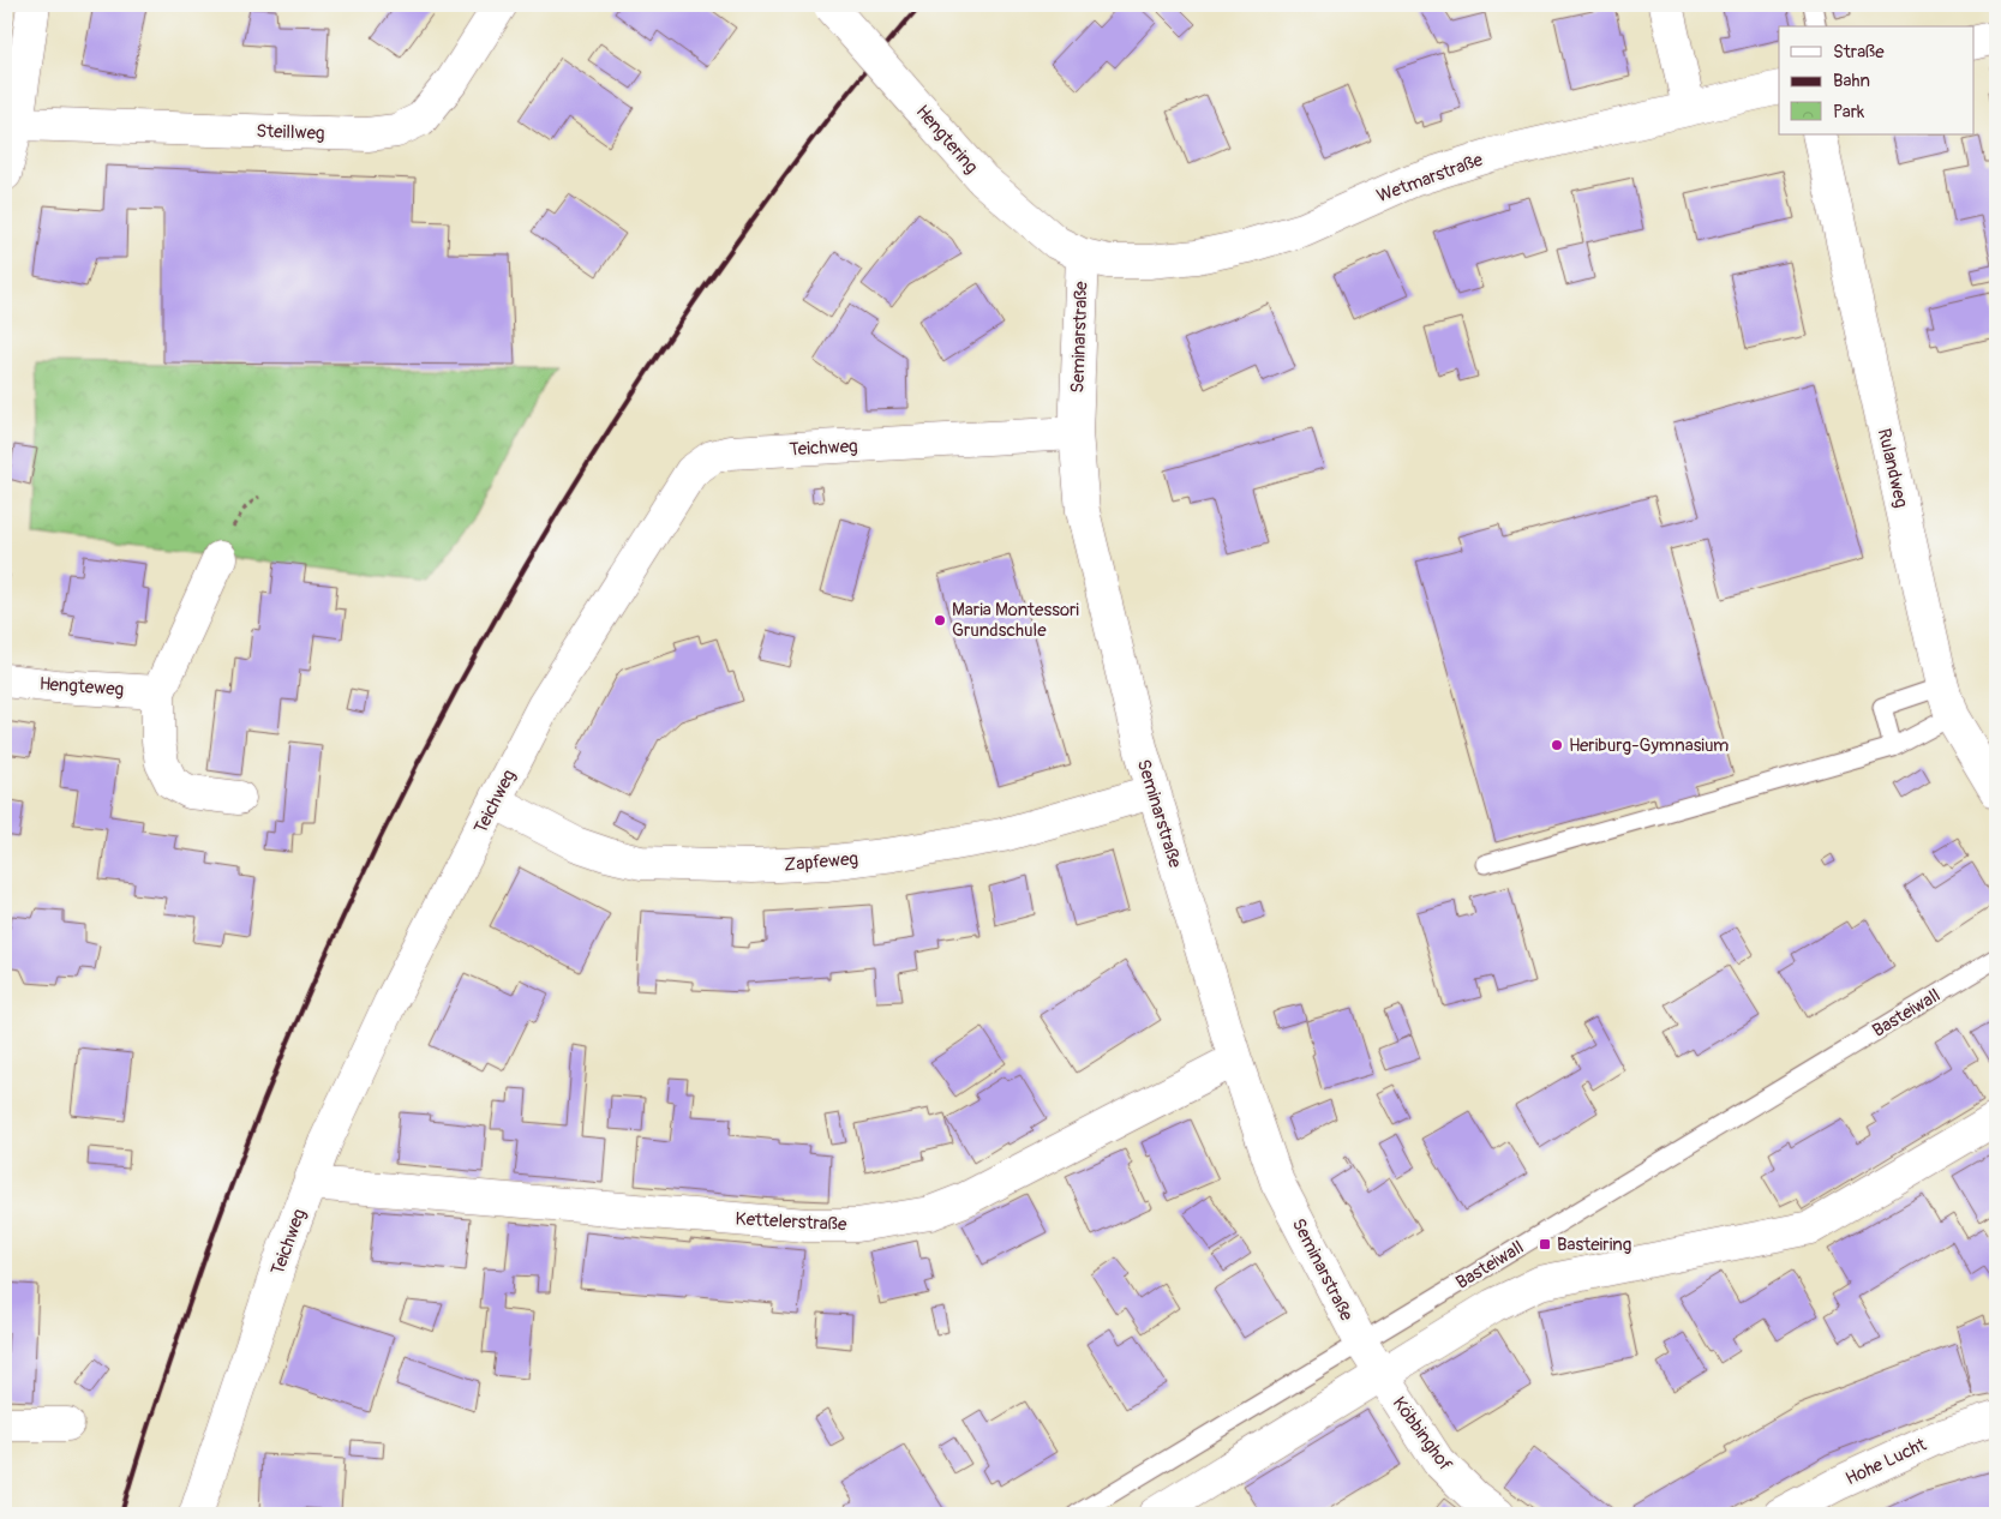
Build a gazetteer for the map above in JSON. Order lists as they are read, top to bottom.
{
  "streets": {
    "street": [
      "Steillweg",
      "Hengtering",
      "Wetmarstraße",
      "Seminarstraße",
      "Teichweg",
      "Rulandweg",
      "Hengteweg",
      "Zapfeweg",
      "Kettelerstraße",
      "Köbbinghof",
      "Hohe Lucht"
    ],
    "lane": ["Basteiwall"]
  },
  "crossings": [
    ["Hengtering", "Wetmarstraße"],
    ["Hengtering", "Seminarstraße"],
    ["Wetmarstraße", "Seminarstraße"],
    ["Seminarstraße", "Teichweg"],
    ["Seminarstraße", "Zapfeweg"],
    ["Seminarstraße", "Basteiwall"],
    ["Seminarstraße", "Kettelerstraße"],
    ["Seminarstraße", "Köbbinghof"],
    ["Teichweg", "Zapfeweg"],
    ["Teichweg", "Kettelerstraße"],
    ["Basteiwall", "Köbbinghof"]
  ],
  "places": {
    "other": ["Maria Montessori Grundschule", "Heriburg-Gymnasium"],
    "transit": ["Basteiring"]
  },
  "legend": ["Straße", "Bahn", "Park"]
}
